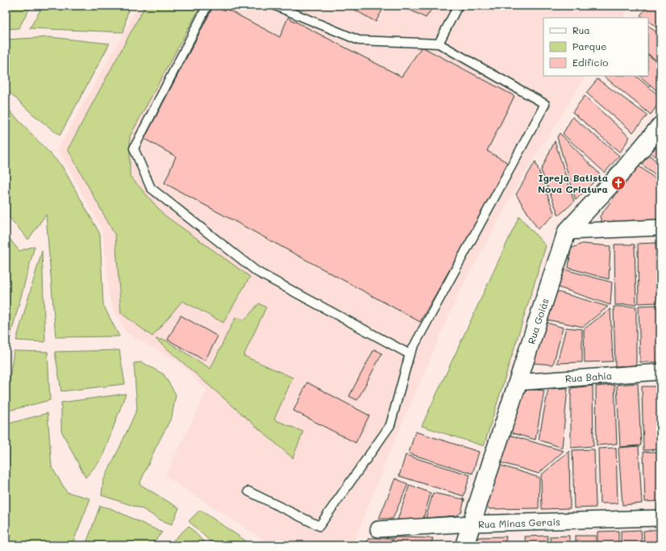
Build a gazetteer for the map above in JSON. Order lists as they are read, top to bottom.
{
  "streets": {
    "street": ["Rua Goiás", "Rua Bahia", "Rua Minas Gerais"]
  },
  "crossings": [
    ["Rua Goiás", "Rua Bahia"],
    ["Rua Goiás", "Rua Minas Gerais"]
  ],
  "places": {
    "church": ["Igreja Batista Nova Criatura"]
  },
  "legend": ["Rua", "Parque", "Edifício"]
}
